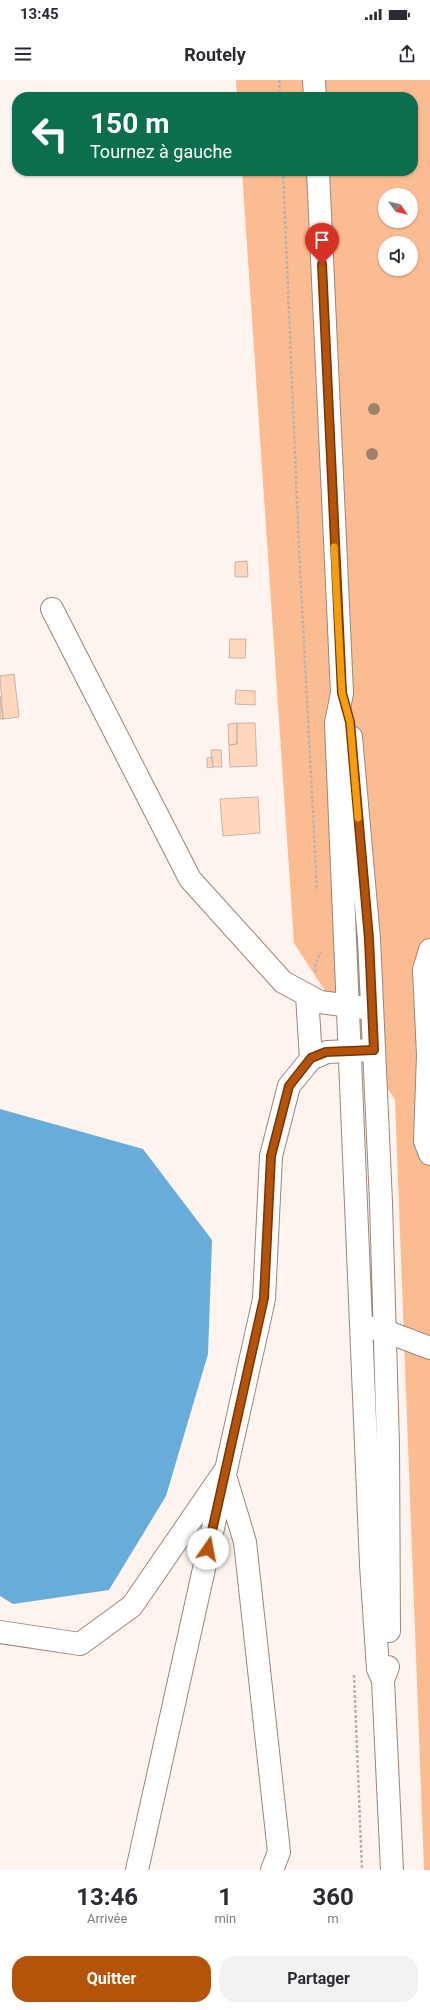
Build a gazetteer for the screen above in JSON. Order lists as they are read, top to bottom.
{
  "north": "bottom right",
  "page": {
    "status": "13:45",
    "header": "Routely",
    "turn": ["150 m", "Tournez à gauche"],
    "eta": [
      "13:46",
      "Arrivée",
      "1",
      "min",
      "360",
      "m"
    ],
    "buttons": ["Quitter", "Partager"]
  }
}
